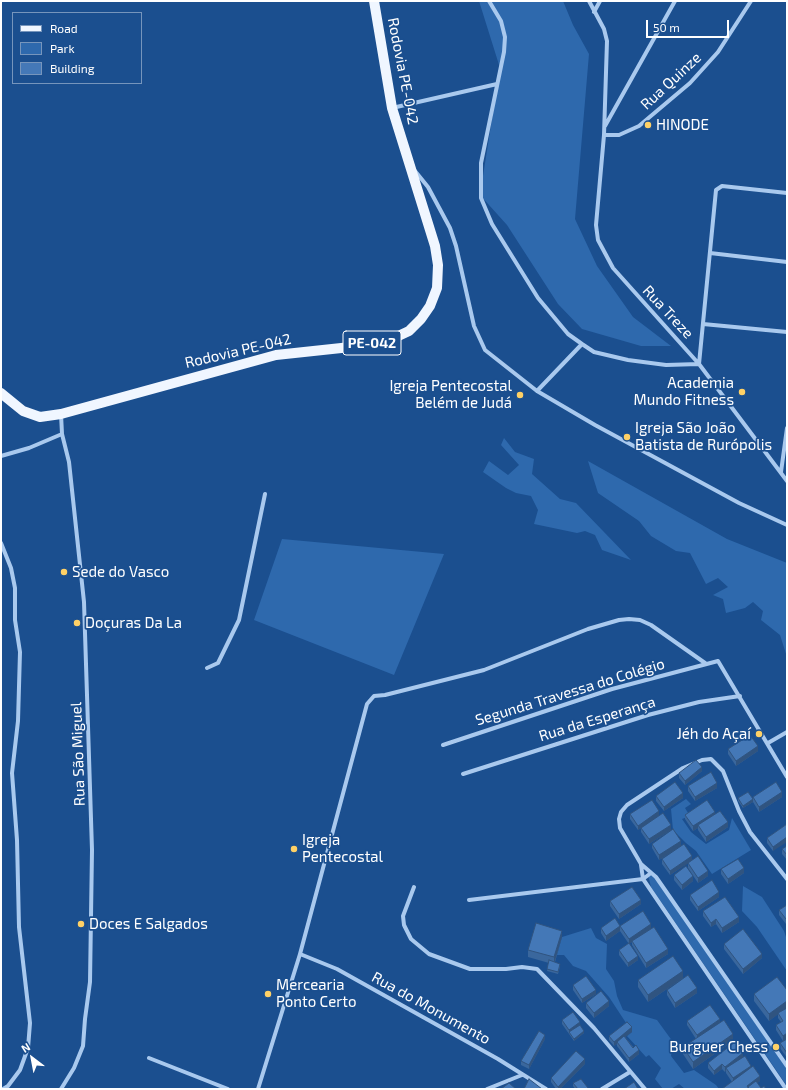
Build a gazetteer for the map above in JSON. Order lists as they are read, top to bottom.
{
  "streets": {
    "main road": ["Rodovia PE-042", "PE-042"],
    "street": [
      "Rua Quinze",
      "Rua Treze",
      "Segunda Travessa do Colégio",
      "Rua da Esperança",
      "Rua São Miguel",
      "Rua do Monumento"
    ]
  },
  "crossings": [
    ["Rodovia PE-042", "Rua São Miguel"],
    ["Rua Quinze", "Rua Treze"]
  ],
  "places": [
    "HINODE",
    "Academia Mundo Fitness",
    "Igreja Pentecostal Belém de Judá",
    "Igreja São João Batista de Rurópolis",
    "Sede do Vasco",
    "Doçuras Da La",
    "Jéh do Açaí",
    "Igreja Pentecostal",
    "Doces E Salgados",
    "Mercearia Ponto Certo",
    "Burguer Chess"
  ],
  "legend": ["Road", "Park", "Building"],
  "scale_bar": "50 m",
  "north": "top left"
}
